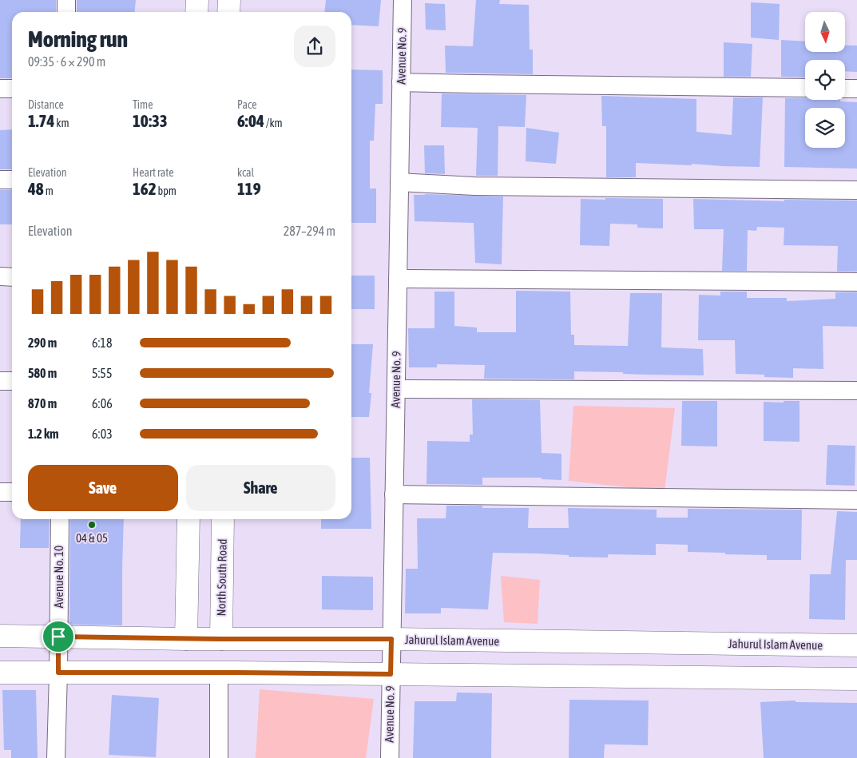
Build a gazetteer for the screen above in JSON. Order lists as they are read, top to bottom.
{
  "streets": {
    "street": [
      "Avenue No. 9",
      "Avenue No. 10",
      "North South Road",
      "Jahurul Islam Avenue"
    ]
  },
  "crossings": [
    ["Avenue No. 9", "Jahurul Islam Avenue"],
    ["Avenue No. 10", "Jahurul Islam Avenue"],
    ["North South Road", "Jahurul Islam Avenue"]
  ],
  "places": ["04 & 05"],
  "north": "bottom",
  "page": {
    "heading": ["Morning run", "09:35 · 6 × 290 m"],
    "stats": [
      ["Distance", "1.74 km"],
      ["Time", "10:33"],
      ["Pace", "6:04 /km"],
      ["Elevation", "48 m"],
      ["Heart rate", "162 bpm"],
      ["kcal", "119"]
    ],
    "chart": ["Elevation", "287–294 m"],
    "list": [
      {
        "name": "290 m",
        "note": "6:18"
      },
      {
        "name": "580 m",
        "note": "5:55"
      },
      {
        "name": "870 m",
        "note": "6:06"
      },
      {
        "name": "1.2 km",
        "note": "6:03"
      }
    ],
    "buttons": ["Save", "Share"]
  }
}
